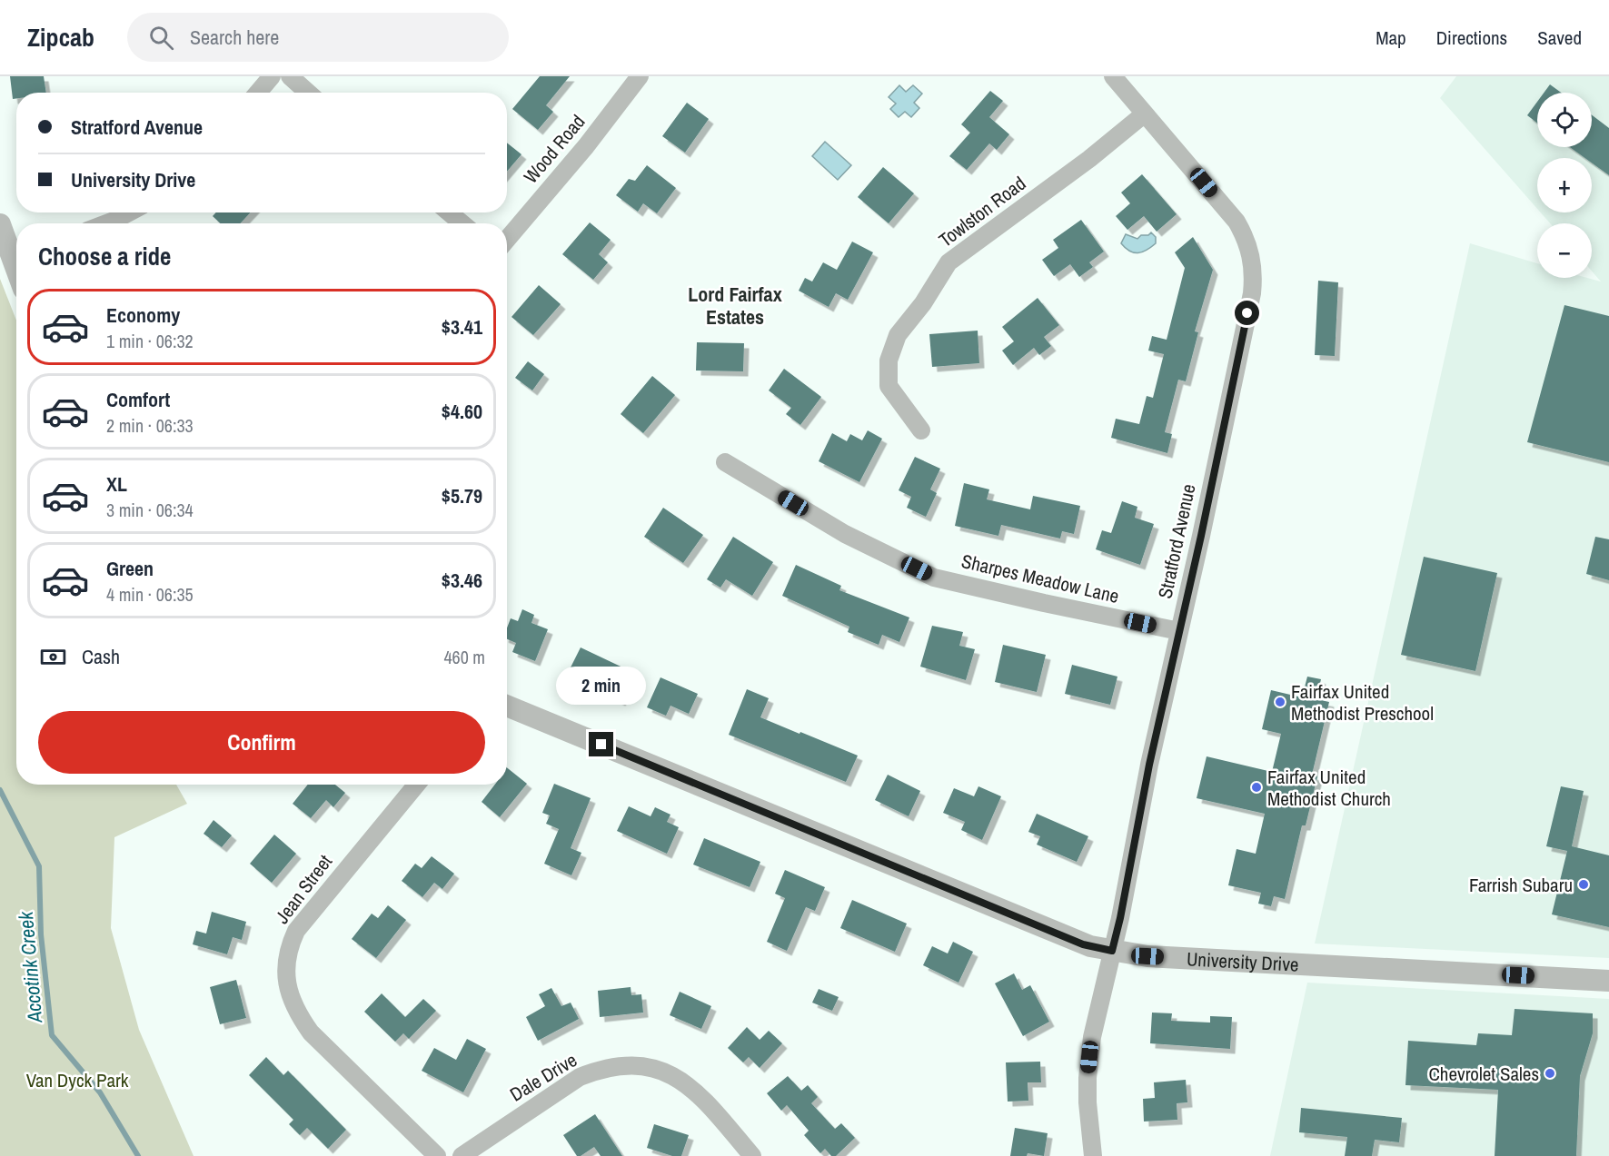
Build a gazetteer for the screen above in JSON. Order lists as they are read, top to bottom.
{
  "streets": {
    "street": [
      "Wood Road",
      "Towlston Road",
      "Stratford Avenue",
      "Sharpes Meadow Lane",
      "Jean Street",
      "University Drive",
      "Dale Drive"
    ]
  },
  "crossings": [
    ["Towlston Road", "Stratford Avenue"],
    ["Stratford Avenue", "Sharpes Meadow Lane"],
    ["Stratford Avenue", "University Drive"]
  ],
  "districts": ["Lord Fairfax Estates"],
  "water": ["Accotink Creek"],
  "parks": ["Van Dyck Park"],
  "places": [
    "Fairfax United Methodist Preschool",
    "Fairfax United Methodist Church",
    "Farrish Subaru",
    "Chevrolet Sales"
  ],
  "page": {
    "header": "Zipcab",
    "search": "Search here",
    "nav": ["Map", "Directions", "Saved"],
    "map_buttons": ["+", "−"],
    "banner": ["Stratford Avenue", "University Drive"],
    "heading": "Choose a ride",
    "list": [
      {
        "name": "Economy",
        "note": "1 min · 06:32",
        "value": "$3.41"
      },
      {
        "name": "Comfort",
        "note": "2 min · 06:33",
        "value": "$4.60"
      },
      {
        "name": "XL",
        "note": "3 min · 06:34",
        "value": "$5.79"
      },
      {
        "name": "Green",
        "note": "4 min · 06:35",
        "value": "$3.46"
      }
    ],
    "pay": ["Cash", "460 m"],
    "bubble": "2 min",
    "buttons": "Confirm"
  }
}
